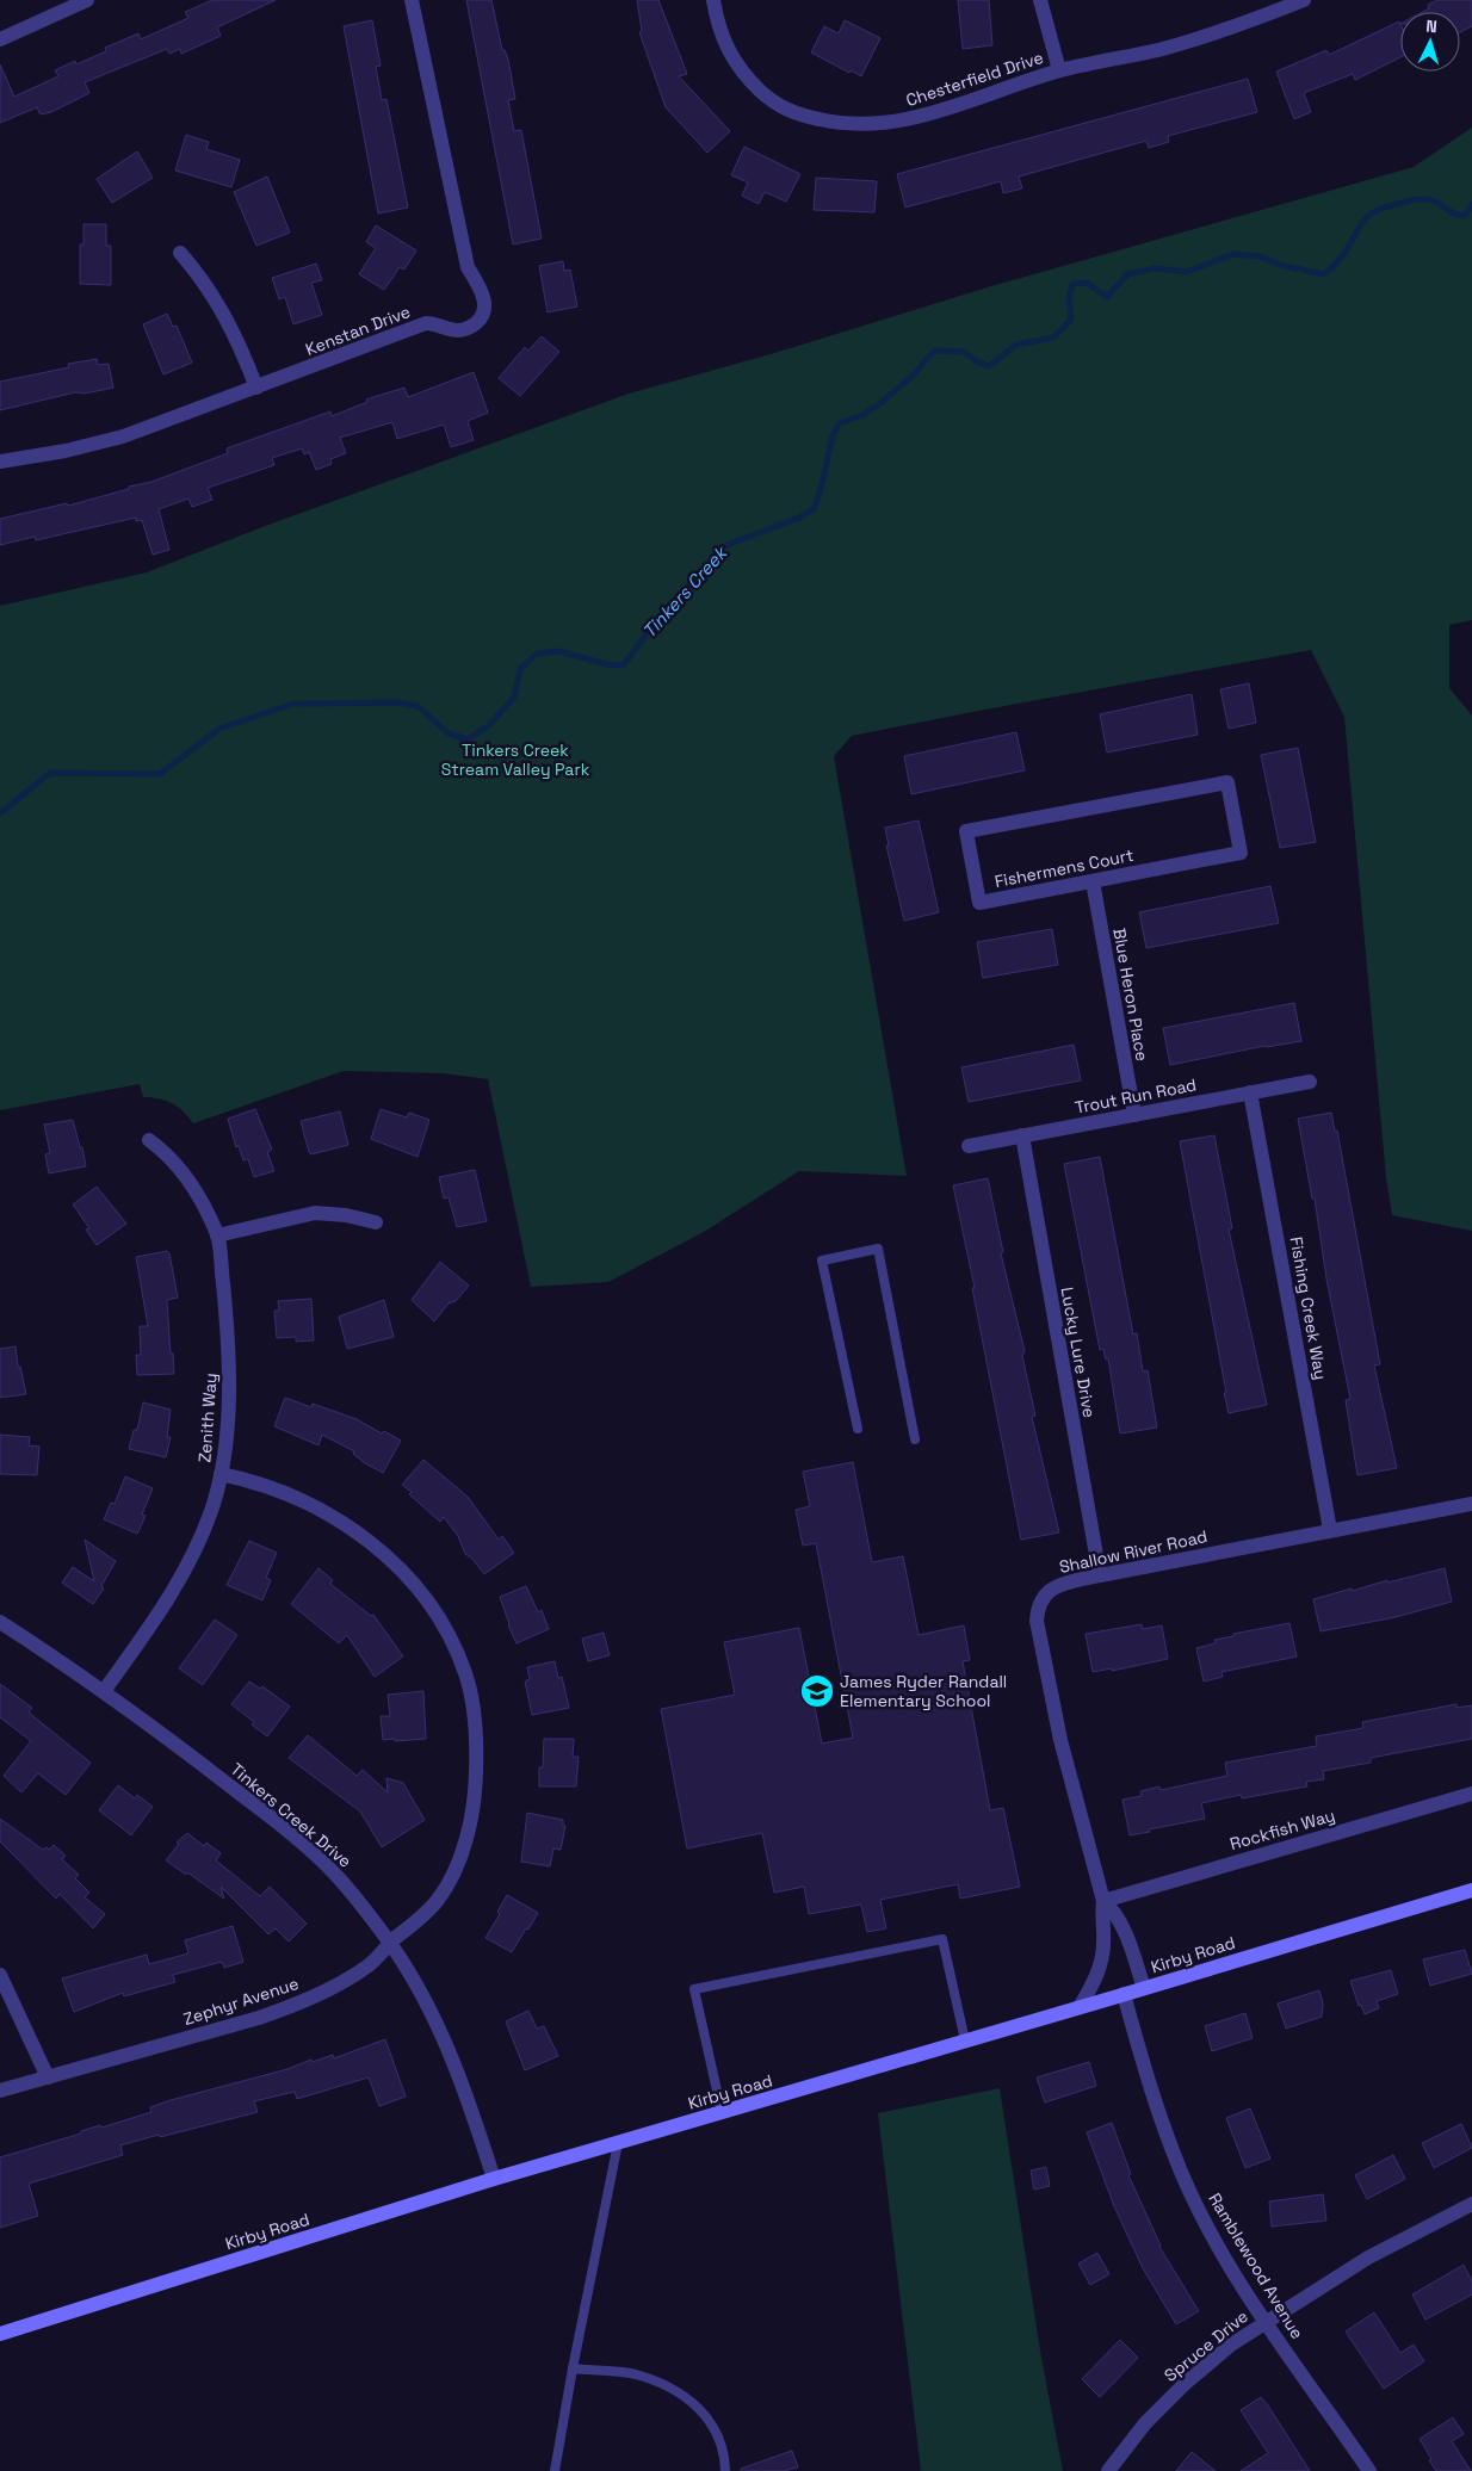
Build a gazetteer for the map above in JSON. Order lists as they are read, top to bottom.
{
  "streets": {
    "main road": ["Kirby Road"],
    "street": [
      "Chesterfield Drive",
      "Kenstan Drive",
      "Fishermens Court",
      "Blue Heron Place",
      "Trout Run Road",
      "Fishing Creek Way",
      "Lucky Lure Drive",
      "Zenith Way",
      "Shallow River Road",
      "Tinkers Creek Drive",
      "Rockfish Way",
      "Zephyr Avenue",
      "Ramblewood Avenue",
      "Spruce Drive"
    ]
  },
  "crossings": [
    ["Fishermens Court", "Blue Heron Place"],
    ["Blue Heron Place", "Trout Run Road"],
    ["Trout Run Road", "Fishing Creek Way"],
    ["Trout Run Road", "Lucky Lure Drive"],
    ["Fishing Creek Way", "Shallow River Road"],
    ["Lucky Lure Drive", "Shallow River Road"],
    ["Zenith Way", "Tinkers Creek Drive"],
    ["Zenith Way", "Zephyr Avenue"],
    ["Shallow River Road", "Rockfish Way"],
    ["Shallow River Road", "Kirby Road"],
    ["Tinkers Creek Drive", "Kirby Road"],
    ["Tinkers Creek Drive", "Zephyr Avenue"],
    ["Kirby Road", "Ramblewood Avenue"],
    ["Ramblewood Avenue", "Spruce Drive"]
  ],
  "water": ["Tinkers Creek"],
  "parks": ["Tinkers Creek Stream Valley Park"],
  "places": {
    "school or university": ["James Ryder Randall Elementary School"]
  },
  "north": "top"
}
